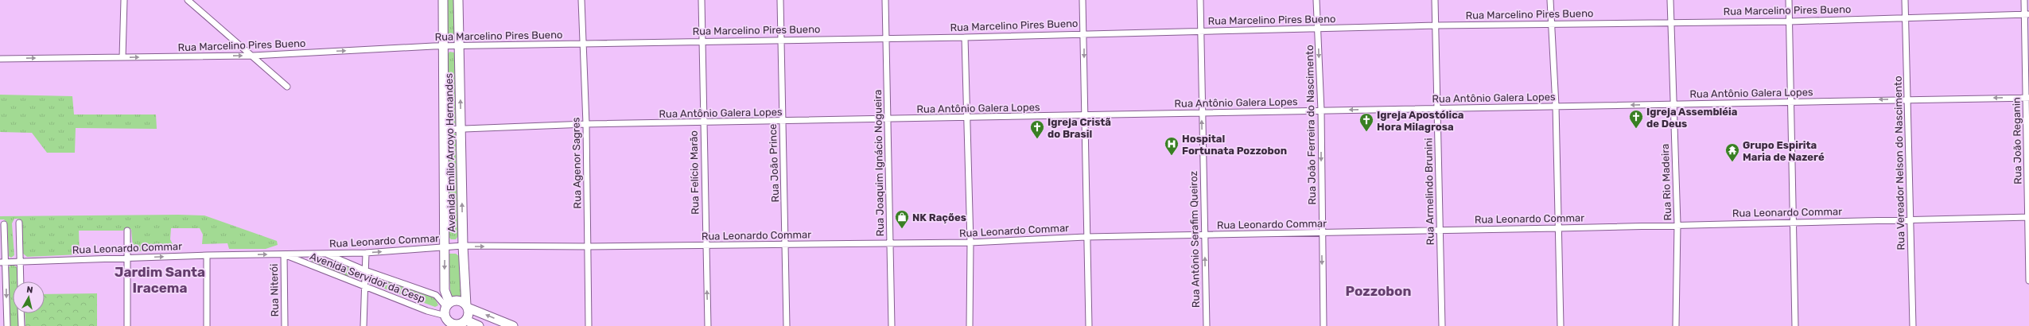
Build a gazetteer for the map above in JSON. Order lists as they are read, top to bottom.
{
  "streets": {
    "main road": ["Avenida Emílio Arroyo Hernandes"],
    "street": [
      "Rua Marcelino Pires Bueno",
      "Rua Antônio Galera Lopes",
      "Rua João Ferreira do Nascimento",
      "Rua João Reganin",
      "Rua Agenor Sagres",
      "Rua João Prince",
      "Rua Joaquim Ignácio Nogueira",
      "Rua Vereador Nelson do Nascimento",
      "Rua Felício Marão",
      "Rua Rio Madeira",
      "Rua Armelindo Brunini",
      "Rua Leonardo Commar",
      "Rua Antônio Serafim Queiroz",
      "Avenida Servidor da Cesp",
      "Rua Niterói"
    ]
  },
  "crossings": [
    ["Rua Marcelino Pires Bueno", "Rua João Ferreira do Nascimento"],
    ["Rua Marcelino Pires Bueno", "Rua João Reganin"],
    ["Rua Marcelino Pires Bueno", "Avenida Emílio Arroyo Hernandes"],
    ["Rua Marcelino Pires Bueno", "Rua Agenor Sagres"],
    ["Rua Marcelino Pires Bueno", "Rua João Prince"],
    ["Rua Marcelino Pires Bueno", "Rua Joaquim Ignácio Nogueira"],
    ["Rua Marcelino Pires Bueno", "Rua Vereador Nelson do Nascimento"],
    ["Rua Marcelino Pires Bueno", "Rua Felício Marão"],
    ["Rua Marcelino Pires Bueno", "Rua Rio Madeira"],
    ["Rua Marcelino Pires Bueno", "Rua Armelindo Brunini"],
    ["Rua Marcelino Pires Bueno", "Rua Antônio Serafim Queiroz"],
    ["Rua Antônio Galera Lopes", "Rua João Ferreira do Nascimento"],
    ["Rua Antônio Galera Lopes", "Rua João Reganin"],
    ["Rua Antônio Galera Lopes", "Avenida Emílio Arroyo Hernandes"],
    ["Rua Antônio Galera Lopes", "Rua Agenor Sagres"],
    ["Rua Antônio Galera Lopes", "Rua João Prince"],
    ["Rua Antônio Galera Lopes", "Rua Joaquim Ignácio Nogueira"],
    ["Rua Antônio Galera Lopes", "Rua Vereador Nelson do Nascimento"],
    ["Rua Antônio Galera Lopes", "Rua Felício Marão"],
    ["Rua Antônio Galera Lopes", "Rua Rio Madeira"],
    ["Rua Antônio Galera Lopes", "Rua Armelindo Brunini"],
    ["Rua Antônio Galera Lopes", "Rua Antônio Serafim Queiroz"],
    ["Rua João Ferreira do Nascimento", "Rua Leonardo Commar"],
    ["Rua João Reganin", "Rua Leonardo Commar"],
    ["Avenida Emílio Arroyo Hernandes", "Rua Leonardo Commar"],
    ["Avenida Emílio Arroyo Hernandes", "Avenida Servidor da Cesp"],
    ["Rua Agenor Sagres", "Rua Leonardo Commar"],
    ["Rua João Prince", "Rua Leonardo Commar"],
    ["Rua Joaquim Ignácio Nogueira", "Rua Leonardo Commar"],
    ["Rua Vereador Nelson do Nascimento", "Rua Leonardo Commar"],
    ["Rua Felício Marão", "Rua Leonardo Commar"],
    ["Rua Rio Madeira", "Rua Leonardo Commar"],
    ["Rua Armelindo Brunini", "Rua Leonardo Commar"],
    ["Rua Leonardo Commar", "Rua Antônio Serafim Queiroz"],
    ["Rua Leonardo Commar", "Avenida Servidor da Cesp"],
    ["Rua Leonardo Commar", "Rua Niterói"],
    ["Avenida Servidor da Cesp", "Rua Niterói"]
  ],
  "one_way": ["Rua João Ferreira do Nascimento", "Rua Antônio Serafim Queiroz"],
  "districts": ["Jardim Santa Iracema", "Pozzobon"],
  "places": {
    "church": ["Igreja Assembléia de Deus", "Igreja Apostólica Hora Milagrosa", "Igreja Cristã do Brasil"],
    "hospital": ["Hospital Fortunata Pozzobon"],
    "temple": ["Grupo Espirita Maria de Nazeré"],
    "shop": ["NK Rações"]
  },
  "north": "top"
}
